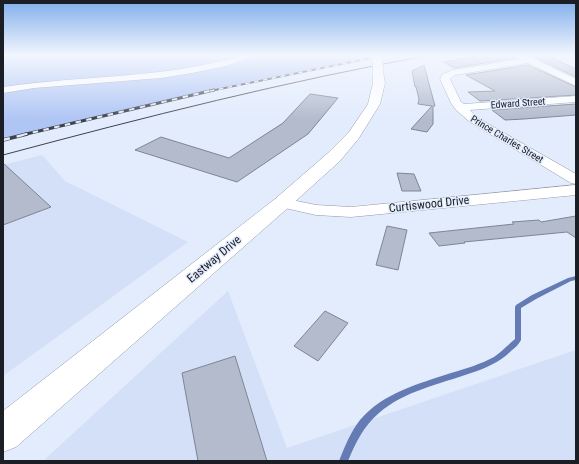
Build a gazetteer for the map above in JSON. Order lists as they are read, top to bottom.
{
  "streets": {
    "main road": ["Eastway Drive"],
    "street": ["Edward Street", "Prince Charles Street", "Curtiswood Drive"]
  },
  "crossings": [
    ["Edward Street", "Prince Charles Street"],
    ["Curtiswood Drive", "Eastway Drive"]
  ]
}
